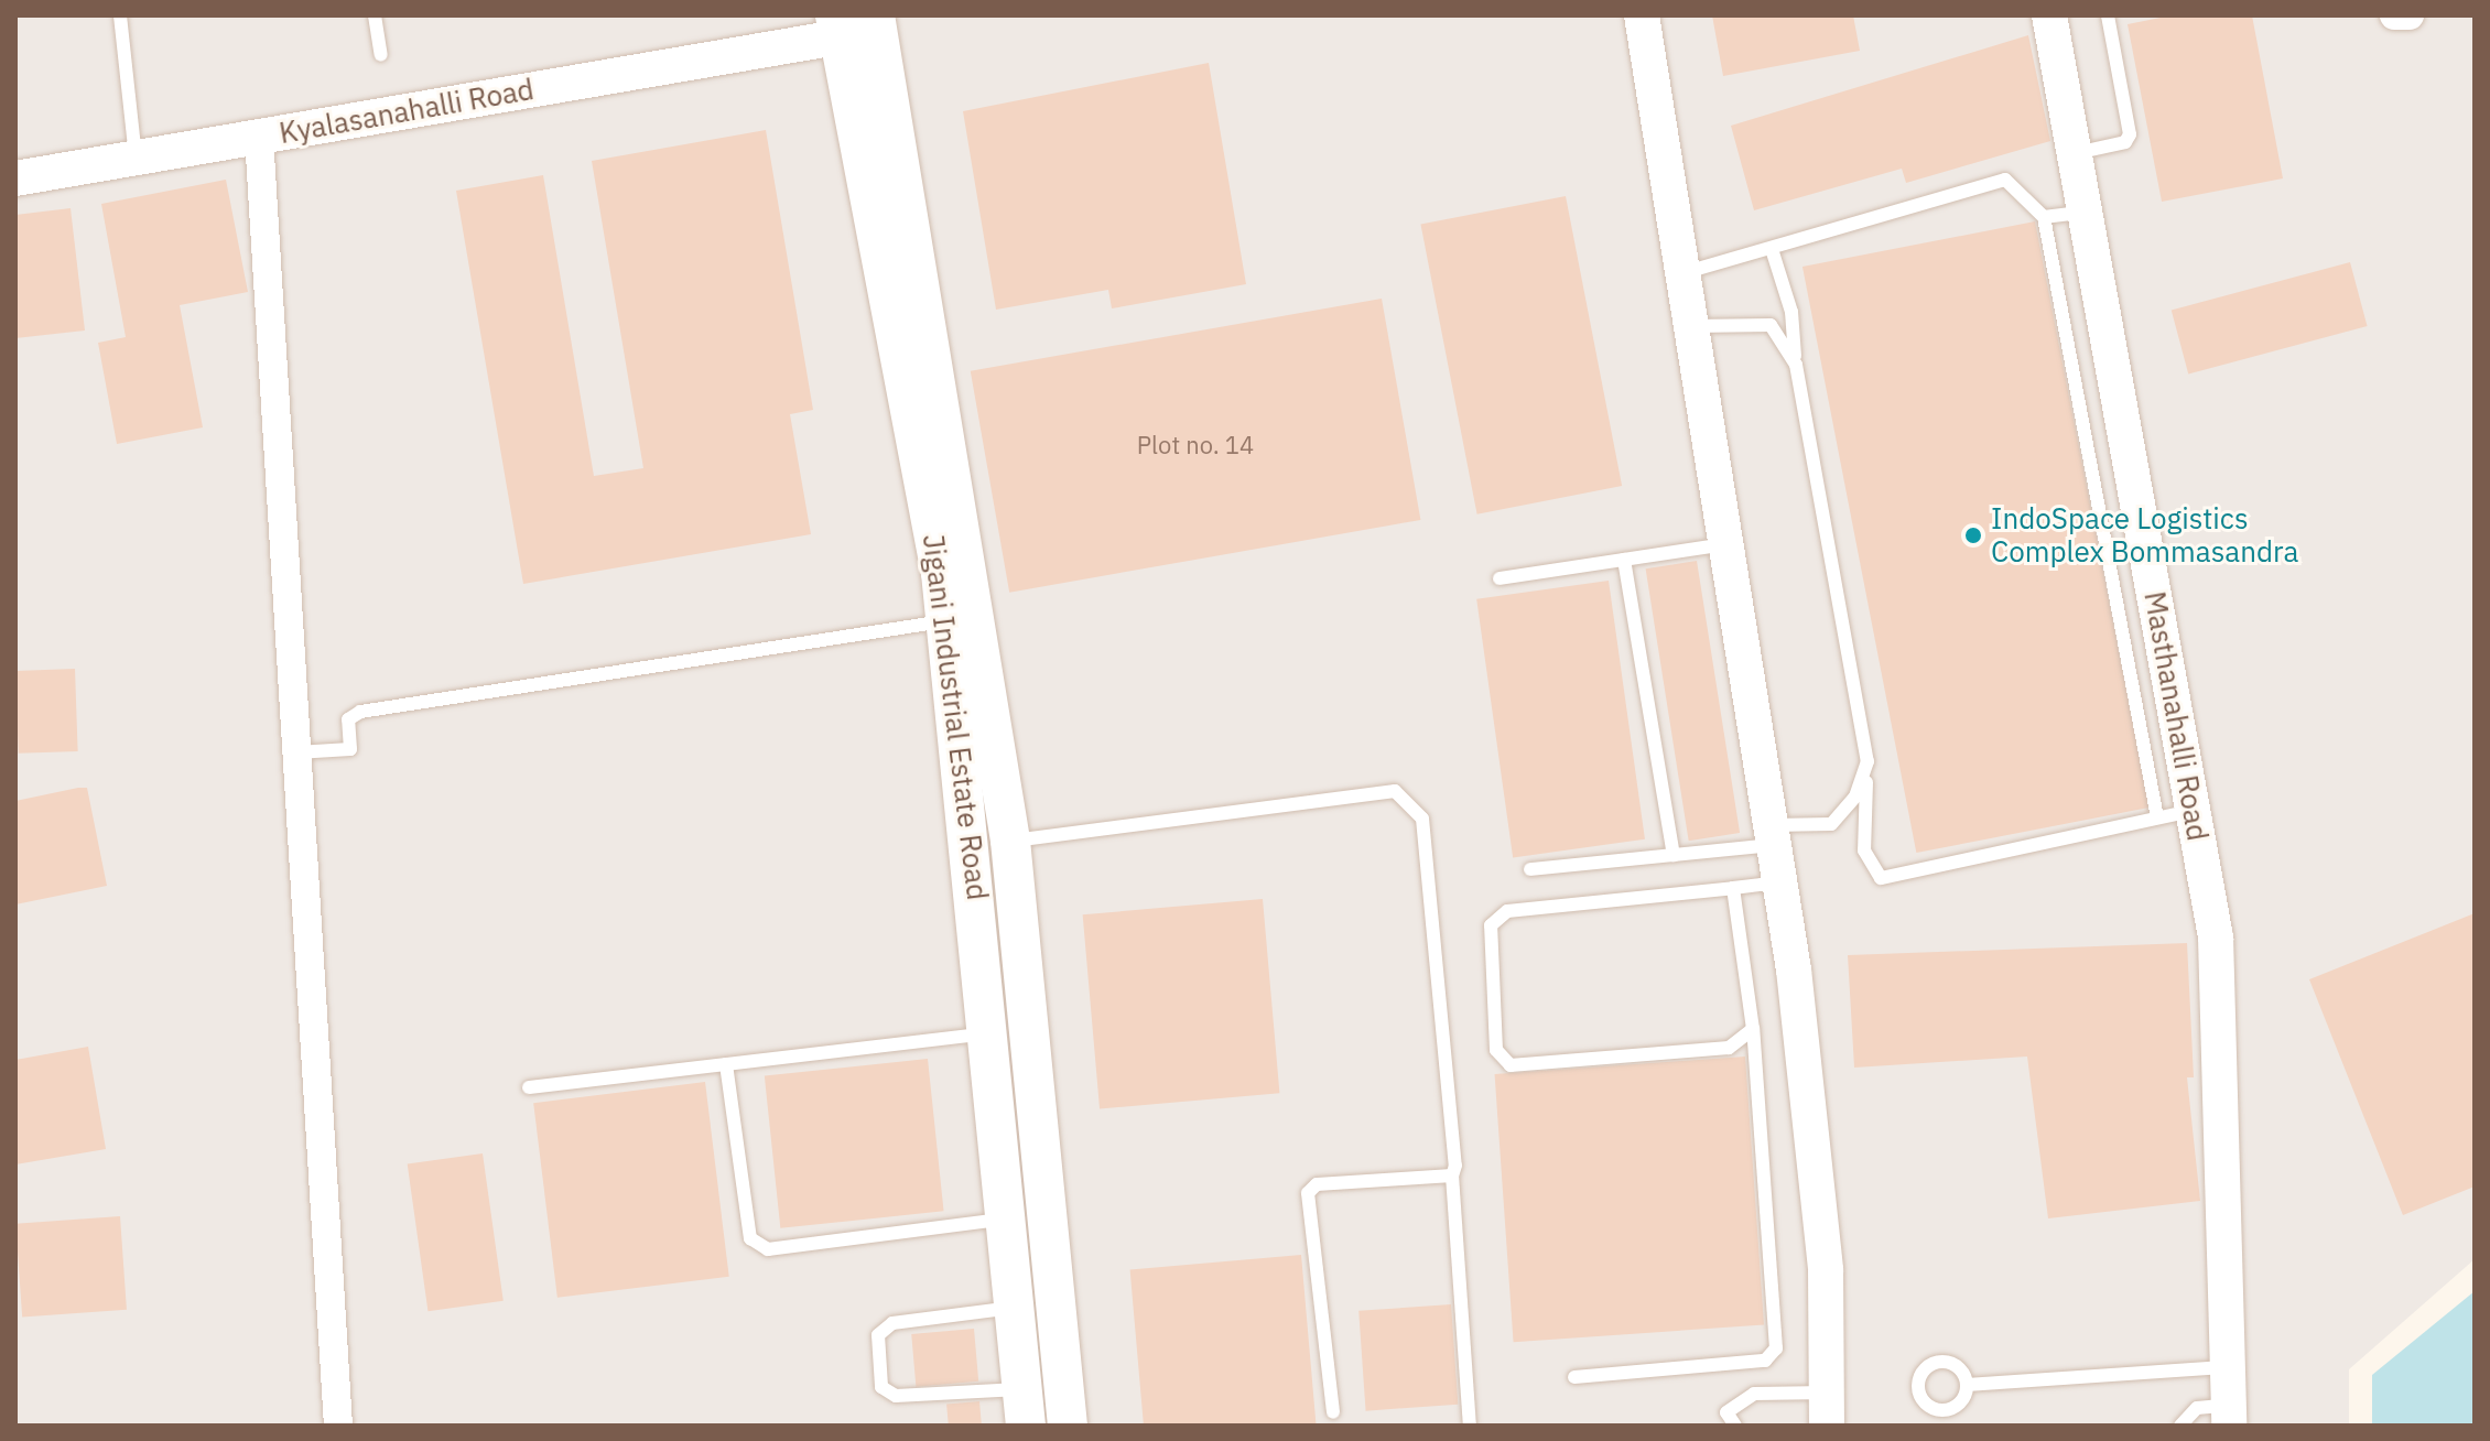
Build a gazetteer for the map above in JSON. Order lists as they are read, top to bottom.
{
  "streets": {
    "main road": ["Jigani Industrial Estate Road"],
    "street": ["Kyalasanahalli Road", "Masthanahalli Road"]
  },
  "crossings": [
    ["Kyalasanahalli Road", "Jigani Industrial Estate Road"]
  ],
  "places": ["IndoSpace Logistics Complex Bommasandra"],
  "house_numbers": ["Plot no. 14"]
}
